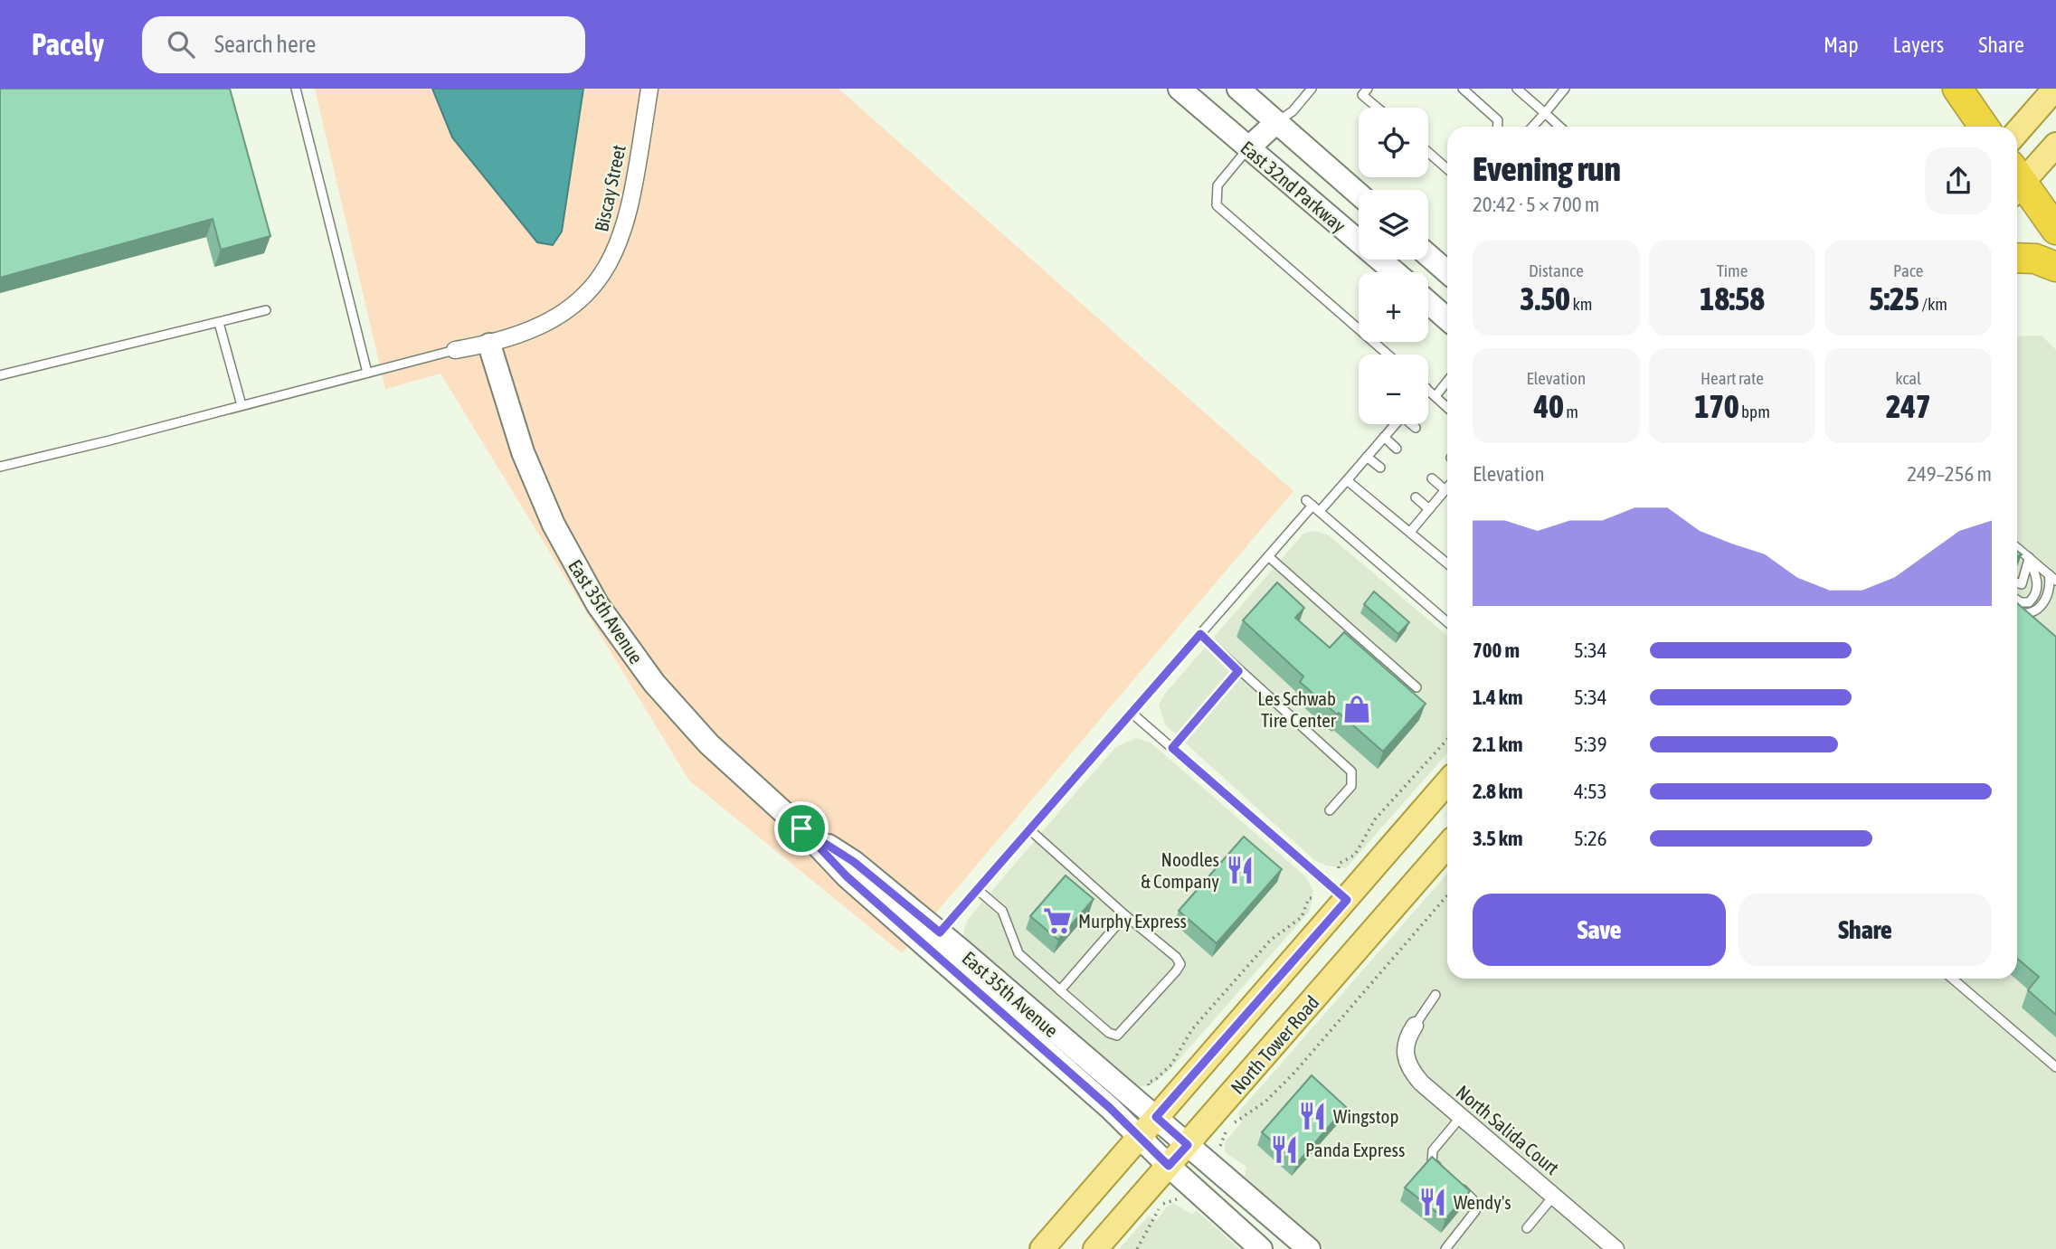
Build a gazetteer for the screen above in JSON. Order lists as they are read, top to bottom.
{
  "streets": {
    "main road": ["North Tower Road"],
    "street": [
      "East 32nd Parkway",
      "Biscay Street",
      "East 35th Avenue",
      "North Salida Court"
    ]
  },
  "crossings": [
    ["Biscay Street", "East 35th Avenue"],
    ["East 35th Avenue", "North Tower Road"]
  ],
  "places": {
    "shop": ["Les Schwab Tire Center"],
    "restaurant": [
      "Noodles & Company",
      "Wingstop",
      "Panda Express",
      "Wendy's"
    ],
    "supermarket": ["Murphy Express"]
  },
  "page": {
    "header": "Pacely",
    "search": "Search here",
    "nav": ["Map", "Layers", "Share"],
    "map_buttons": ["+", "−"],
    "heading": ["Evening run", "20:42 · 5 × 700 m"],
    "stats": [
      ["Distance", "3.50 km"],
      ["Time", "18:58"],
      ["Pace", "5:25 /km"],
      ["Elevation", "40 m"],
      ["Heart rate", "170 bpm"],
      ["kcal", "247"]
    ],
    "chart": ["Elevation", "249–256 m"],
    "list": [
      {
        "name": "700 m",
        "note": "5:34"
      },
      {
        "name": "1.4 km",
        "note": "5:34"
      },
      {
        "name": "2.1 km",
        "note": "5:39"
      },
      {
        "name": "2.8 km",
        "note": "4:53"
      },
      {
        "name": "3.5 km",
        "note": "5:26"
      }
    ],
    "buttons": ["Save", "Share"]
  }
}
